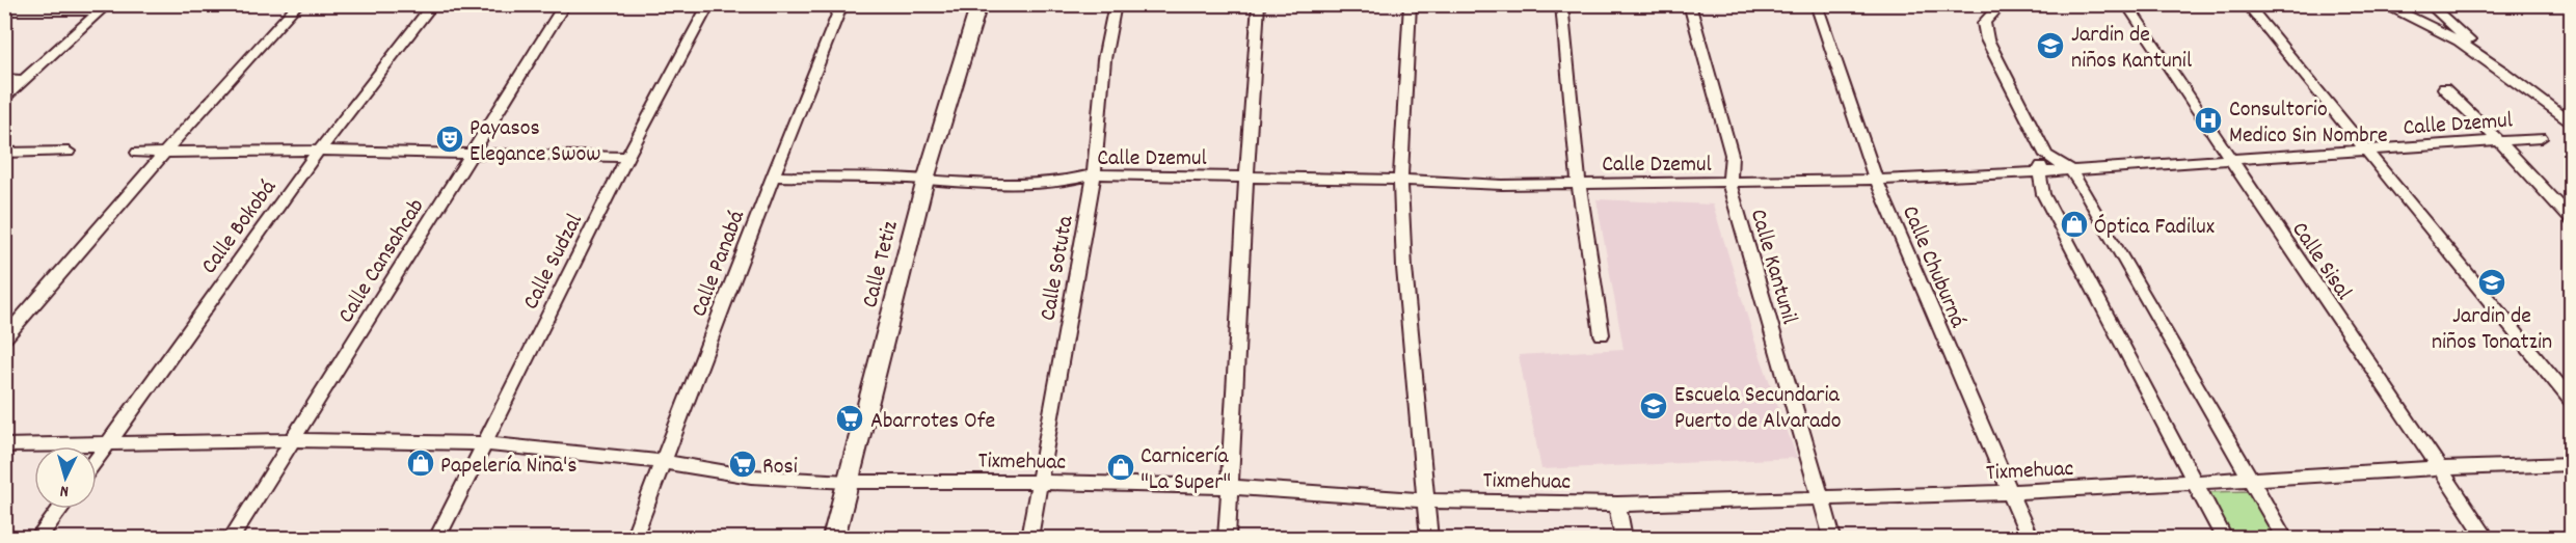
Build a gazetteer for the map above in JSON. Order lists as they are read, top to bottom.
{
  "streets": {
    "street": [
      "Calle Dzemul",
      "Calle Bokobá",
      "Calle Cansahcab",
      "Calle Sisal",
      "Calle Sudzal",
      "Calle Panabá",
      "Calle Tetiz",
      "Calle Kantunil",
      "Calle Chuburná",
      "Calle Sotuta",
      "Tixmehuac"
    ]
  },
  "crossings": [
    ["Calle Dzemul", "Calle Sisal"],
    ["Calle Dzemul", "Calle Panabá"],
    ["Calle Dzemul", "Calle Tetiz"],
    ["Calle Dzemul", "Calle Kantunil"],
    ["Calle Dzemul", "Calle Chuburná"],
    ["Calle Dzemul", "Calle Sotuta"],
    ["Calle Bokobá", "Tixmehuac"],
    ["Calle Cansahcab", "Tixmehuac"],
    ["Calle Sisal", "Tixmehuac"],
    ["Calle Sudzal", "Tixmehuac"],
    ["Calle Panabá", "Tixmehuac"],
    ["Calle Tetiz", "Tixmehuac"],
    ["Calle Kantunil", "Tixmehuac"],
    ["Calle Chuburná", "Tixmehuac"],
    ["Calle Sotuta", "Tixmehuac"]
  ],
  "places": {
    "school or university": ["Jardin de niños Kantunil", "Jardin de niños Tonatzin", "Escuela Secundaria Puerto de Alvarado"],
    "hospital": ["Consultorio Medico Sin Nombre"],
    "theatre": ["Payasos Elegance Swow"],
    "shop": ["Óptica Fadilux", "Papelería Nina's", "Carnicería \"La Super\""],
    "supermarket": ["Abarrotes Ofe", "Rosi"]
  },
  "north": "bottom"
}
